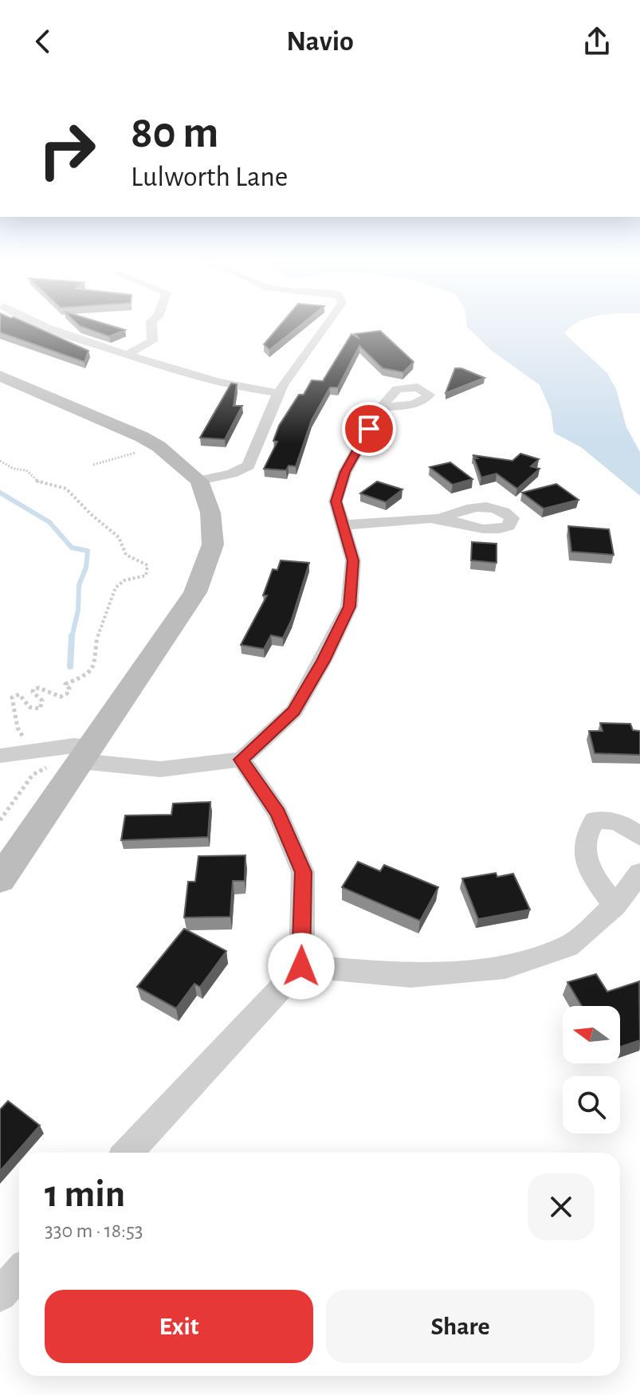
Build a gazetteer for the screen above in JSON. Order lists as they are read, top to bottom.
{
  "north": "left",
  "page": {
    "header": "Navio",
    "turn": ["80 m", "Lulworth Lane"],
    "heading": ["1 min", "330 m · 18:53"],
    "buttons": ["Exit", "Share"]
  }
}
